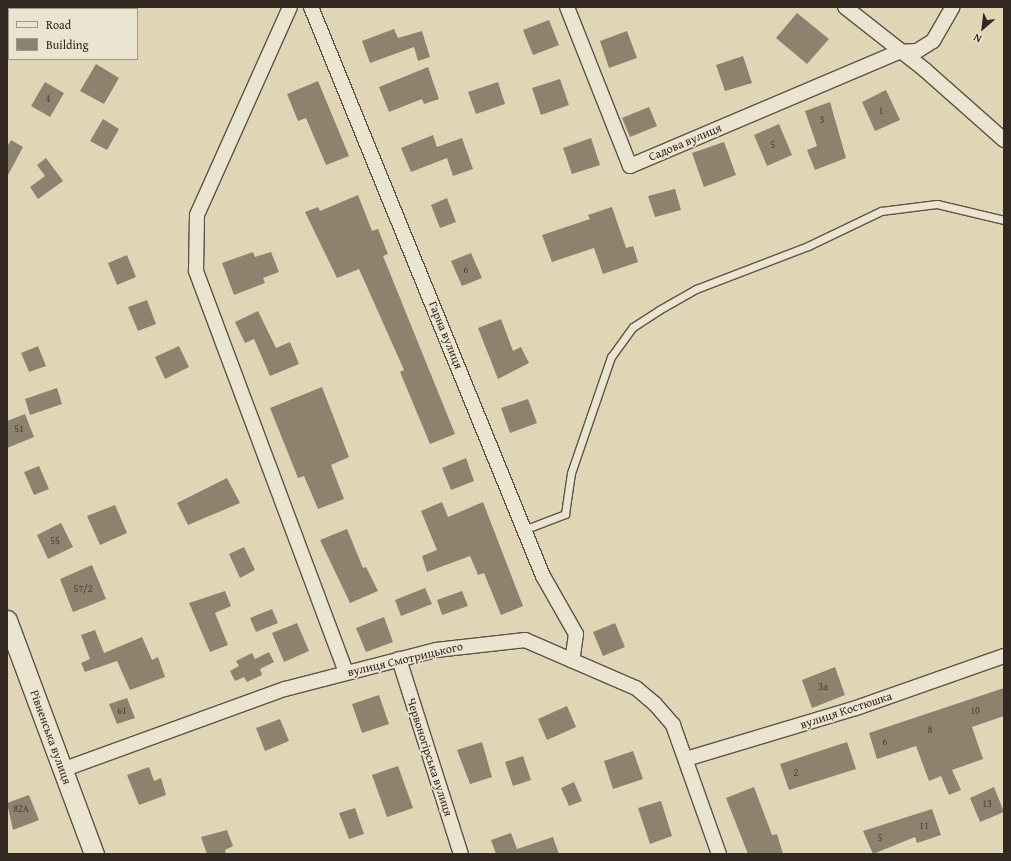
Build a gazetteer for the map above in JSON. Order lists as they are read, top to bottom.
{
  "streets": {
    "main road": ["Рівненська вулиця"],
    "street": [
      "Садова вулиця",
      "Гарна вулиця",
      "вулиця Смотрицького",
      "вулиця Костюшка",
      "Червоногірська вулиця"
    ]
  },
  "crossings": [
    ["Гарна вулиця", "вулиця Смотрицького"],
    ["вулиця Смотрицького", "вулиця Костюшка"],
    ["вулиця Смотрицького", "Рівненська вулиця"],
    ["вулиця Смотрицького", "Червоногірська вулиця"]
  ],
  "house_numbers": [
    "4",
    "1",
    "3",
    "5",
    "6",
    "51",
    "55",
    "57/2",
    "3а",
    "61",
    "10",
    "8",
    "6",
    "2",
    "13",
    "82А",
    "11",
    "5"
  ],
  "legend": ["Road", "Building"],
  "north": "bottom left"
}
